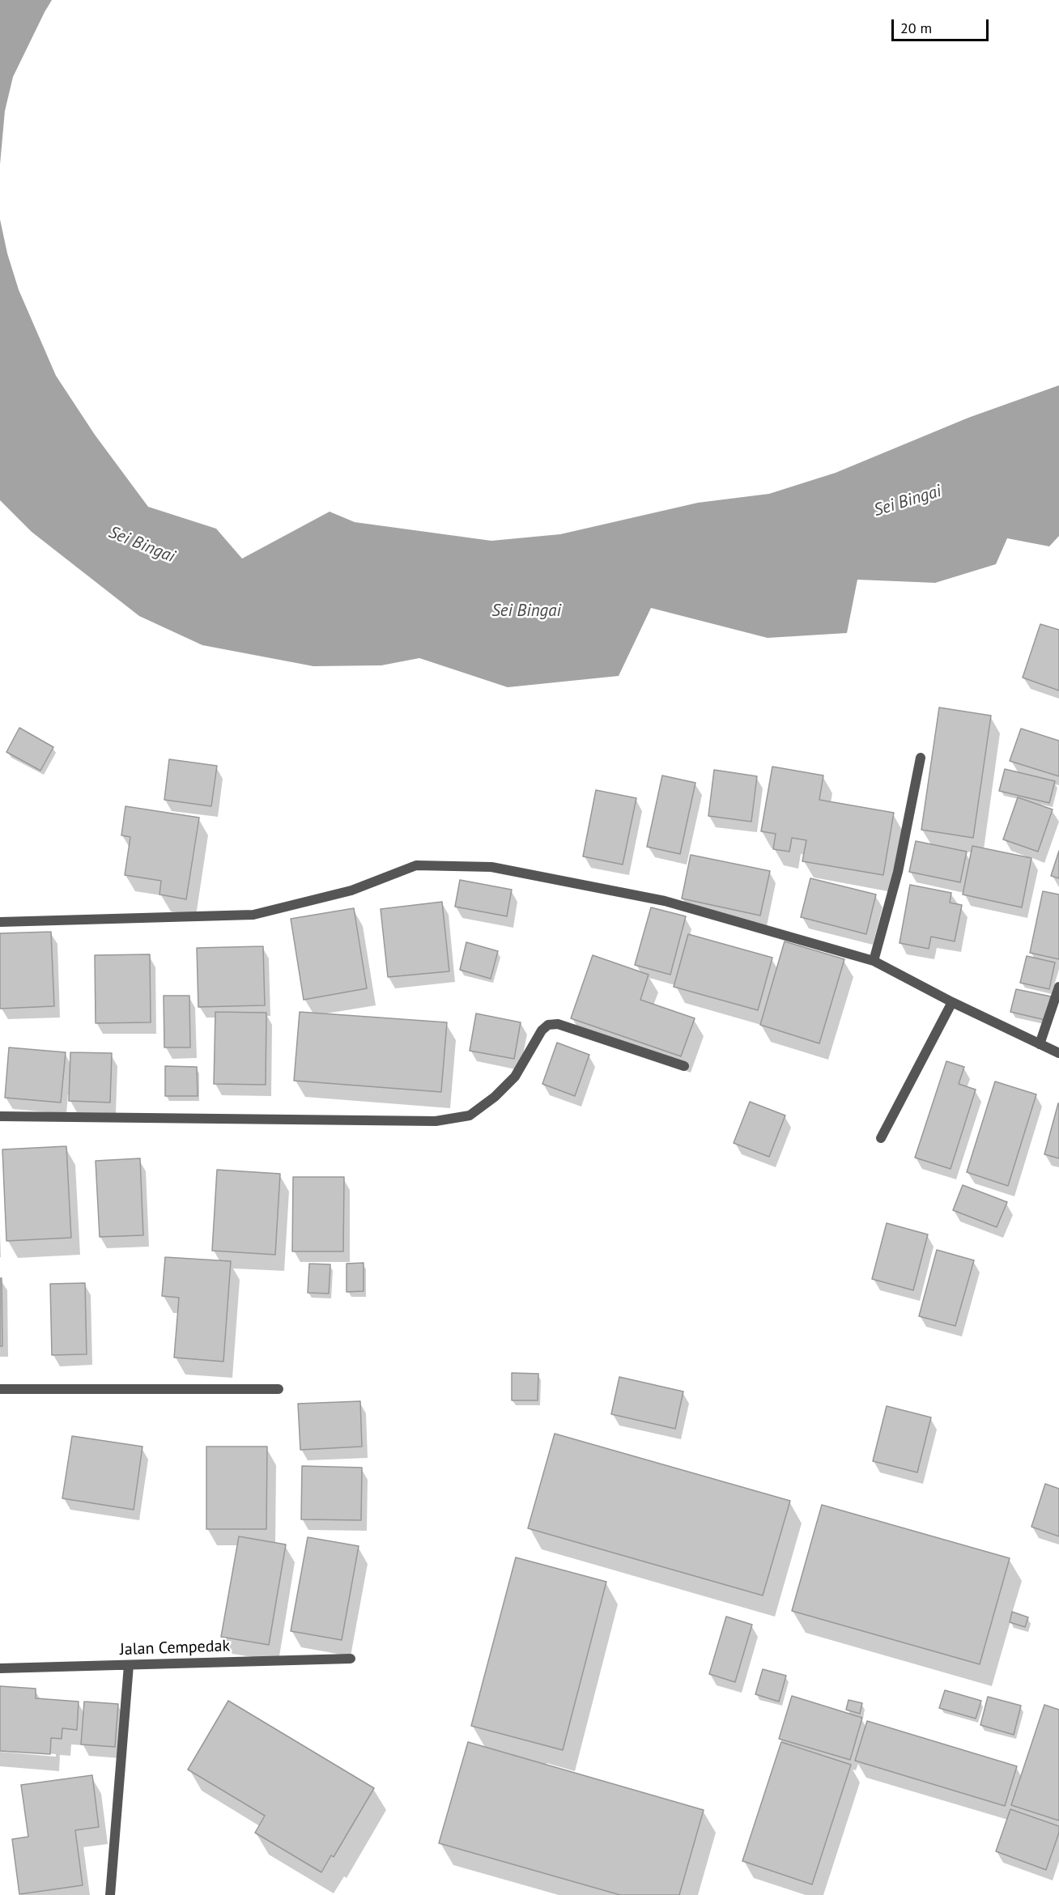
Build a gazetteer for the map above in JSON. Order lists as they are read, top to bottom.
{
  "streets": {
    "street": ["Jalan Cempedak"]
  },
  "water": ["Sei Bingai"],
  "scale_bar": "20 m"
}
